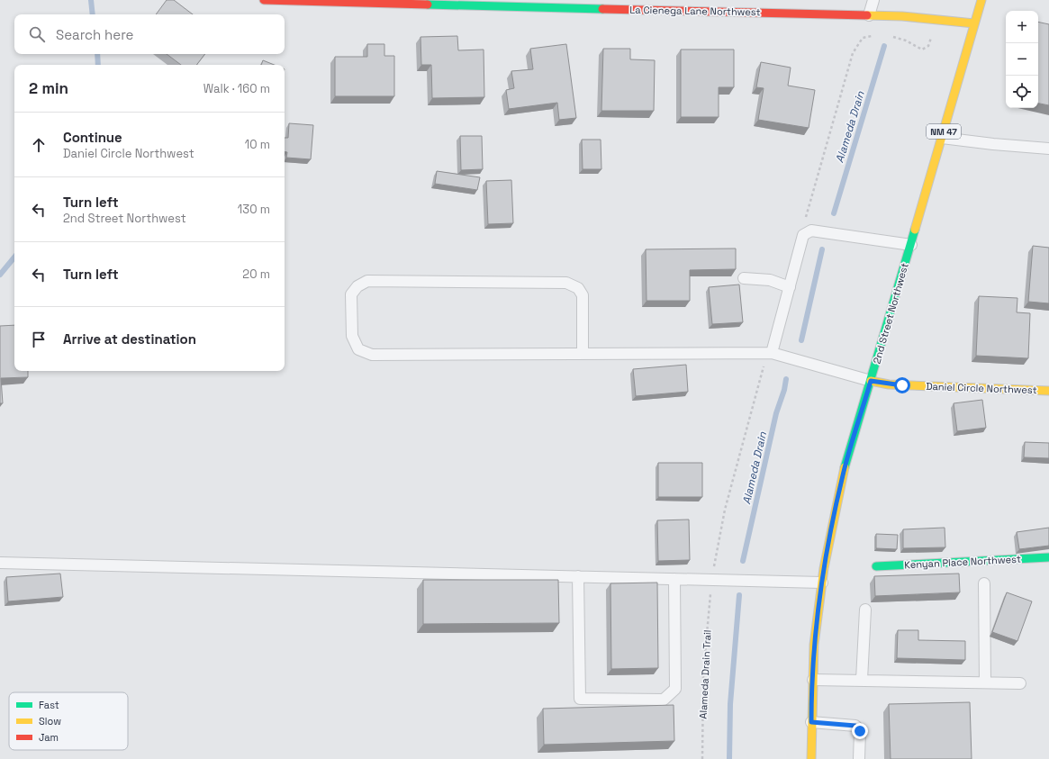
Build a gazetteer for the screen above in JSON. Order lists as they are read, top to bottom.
{
  "streets": {
    "street": [
      "La Cienega Lane Northwest",
      "NM 47",
      "2nd Street Northwest",
      "Daniel Circle Northwest",
      "Kenyan Place Northwest"
    ],
    "path": ["Alameda Drain Trail"]
  },
  "crossings": [
    ["La Cienega Lane Northwest", "2nd Street Northwest"],
    ["2nd Street Northwest", "Daniel Circle Northwest"]
  ],
  "water": ["Alameda Drain"],
  "legend": ["Fast", "Slow", "Jam"],
  "page": {
    "map_buttons": ["+", "−"],
    "search": "Search here",
    "heading": ["2 min", "Walk · 160 m"],
    "list": [
      ["Continue", "Daniel Circle Northwest", "10 m"],
      ["Turn left", "2nd Street Northwest", "130 m"],
      ["Turn left", "20 m"],
      "Arrive at destination"
    ]
  }
}
